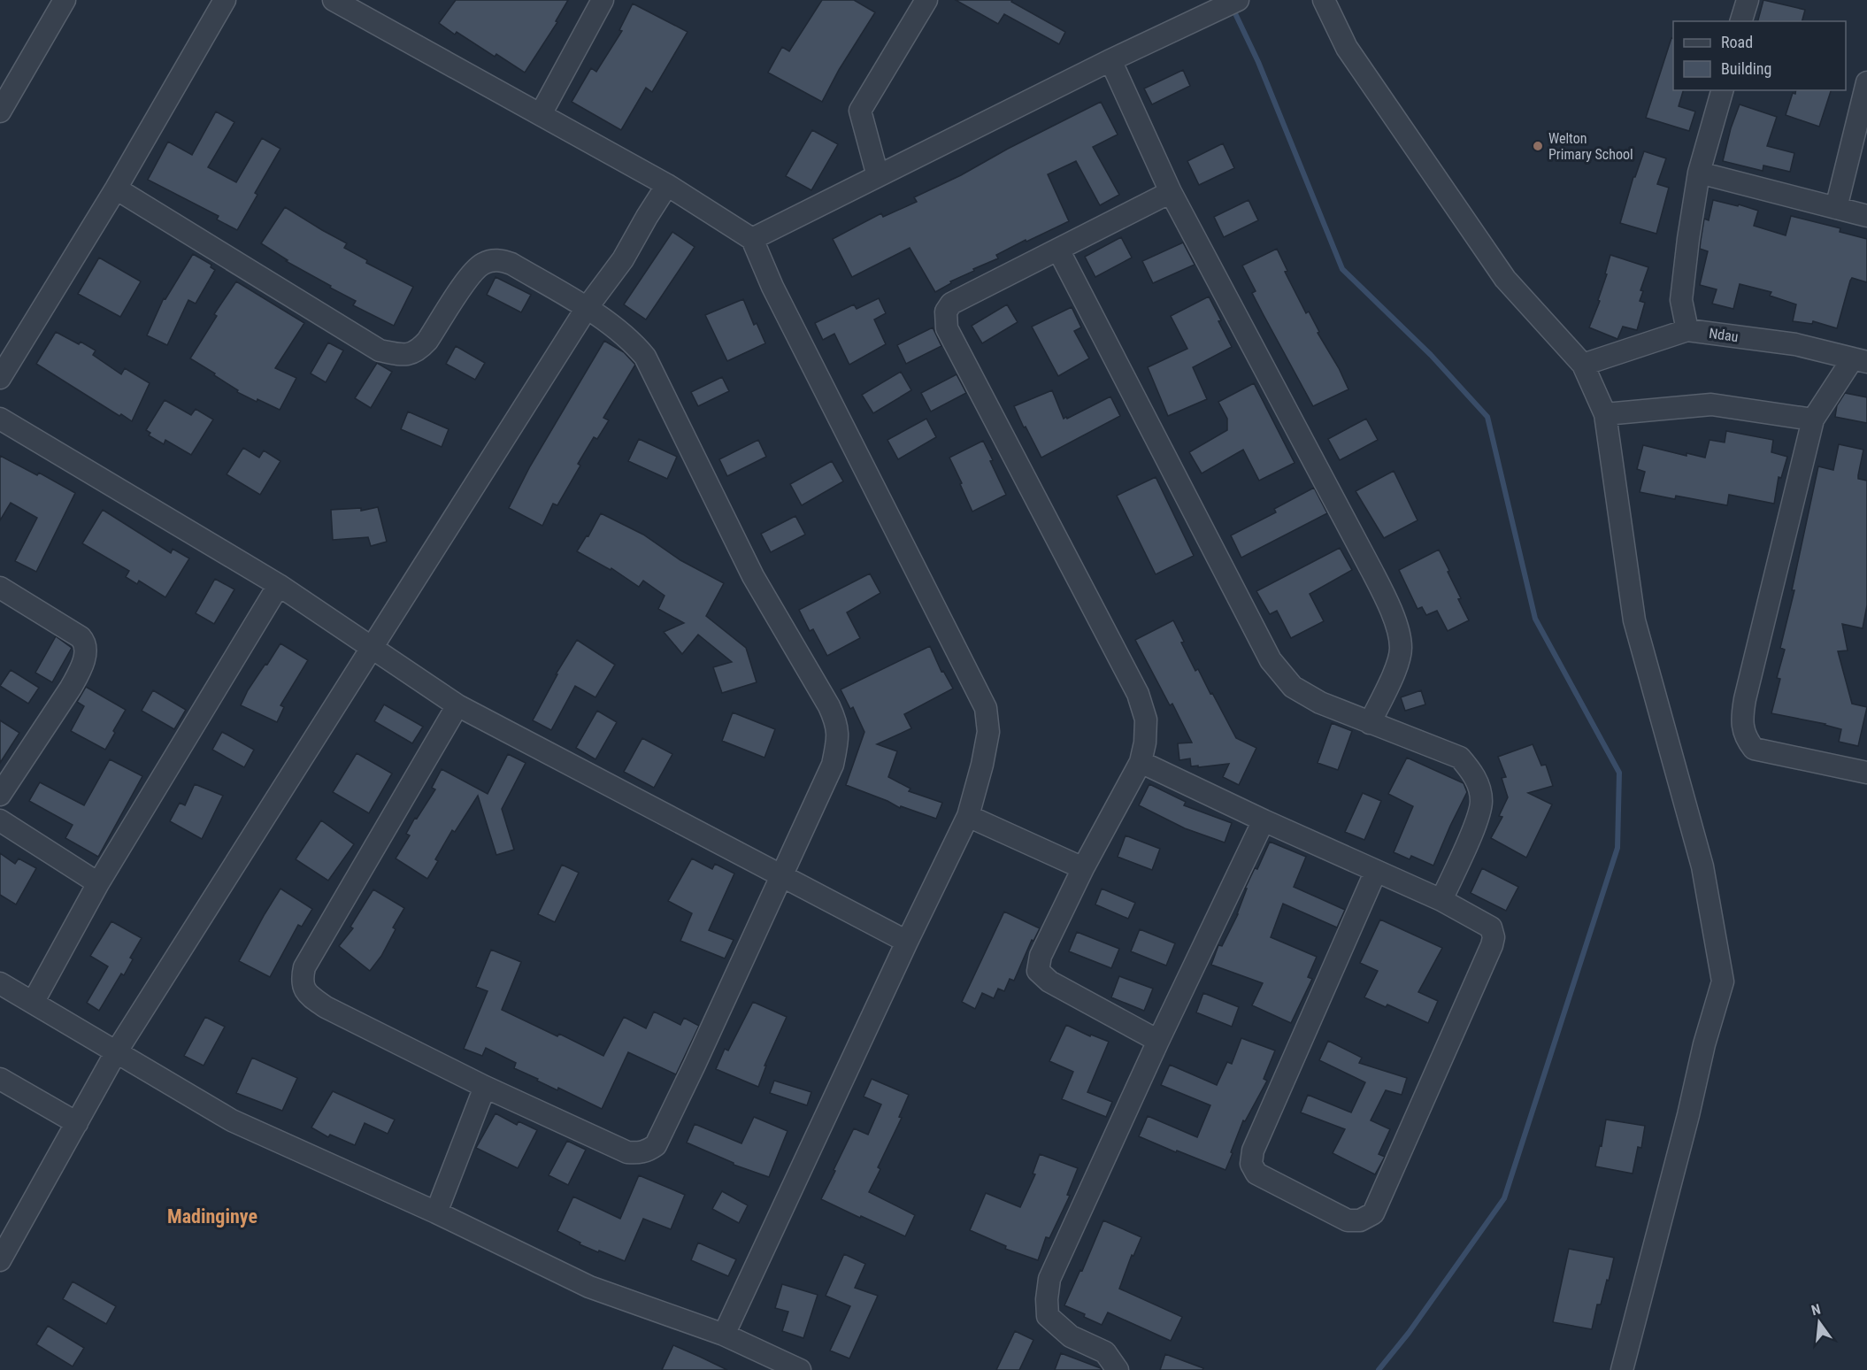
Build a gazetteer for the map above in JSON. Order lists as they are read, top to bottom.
{
  "streets": {
    "street": ["Ndau"]
  },
  "districts": ["Madinginye"],
  "places": ["Welton Primary School"],
  "legend": ["Road", "Building"],
  "north": "top"
}
